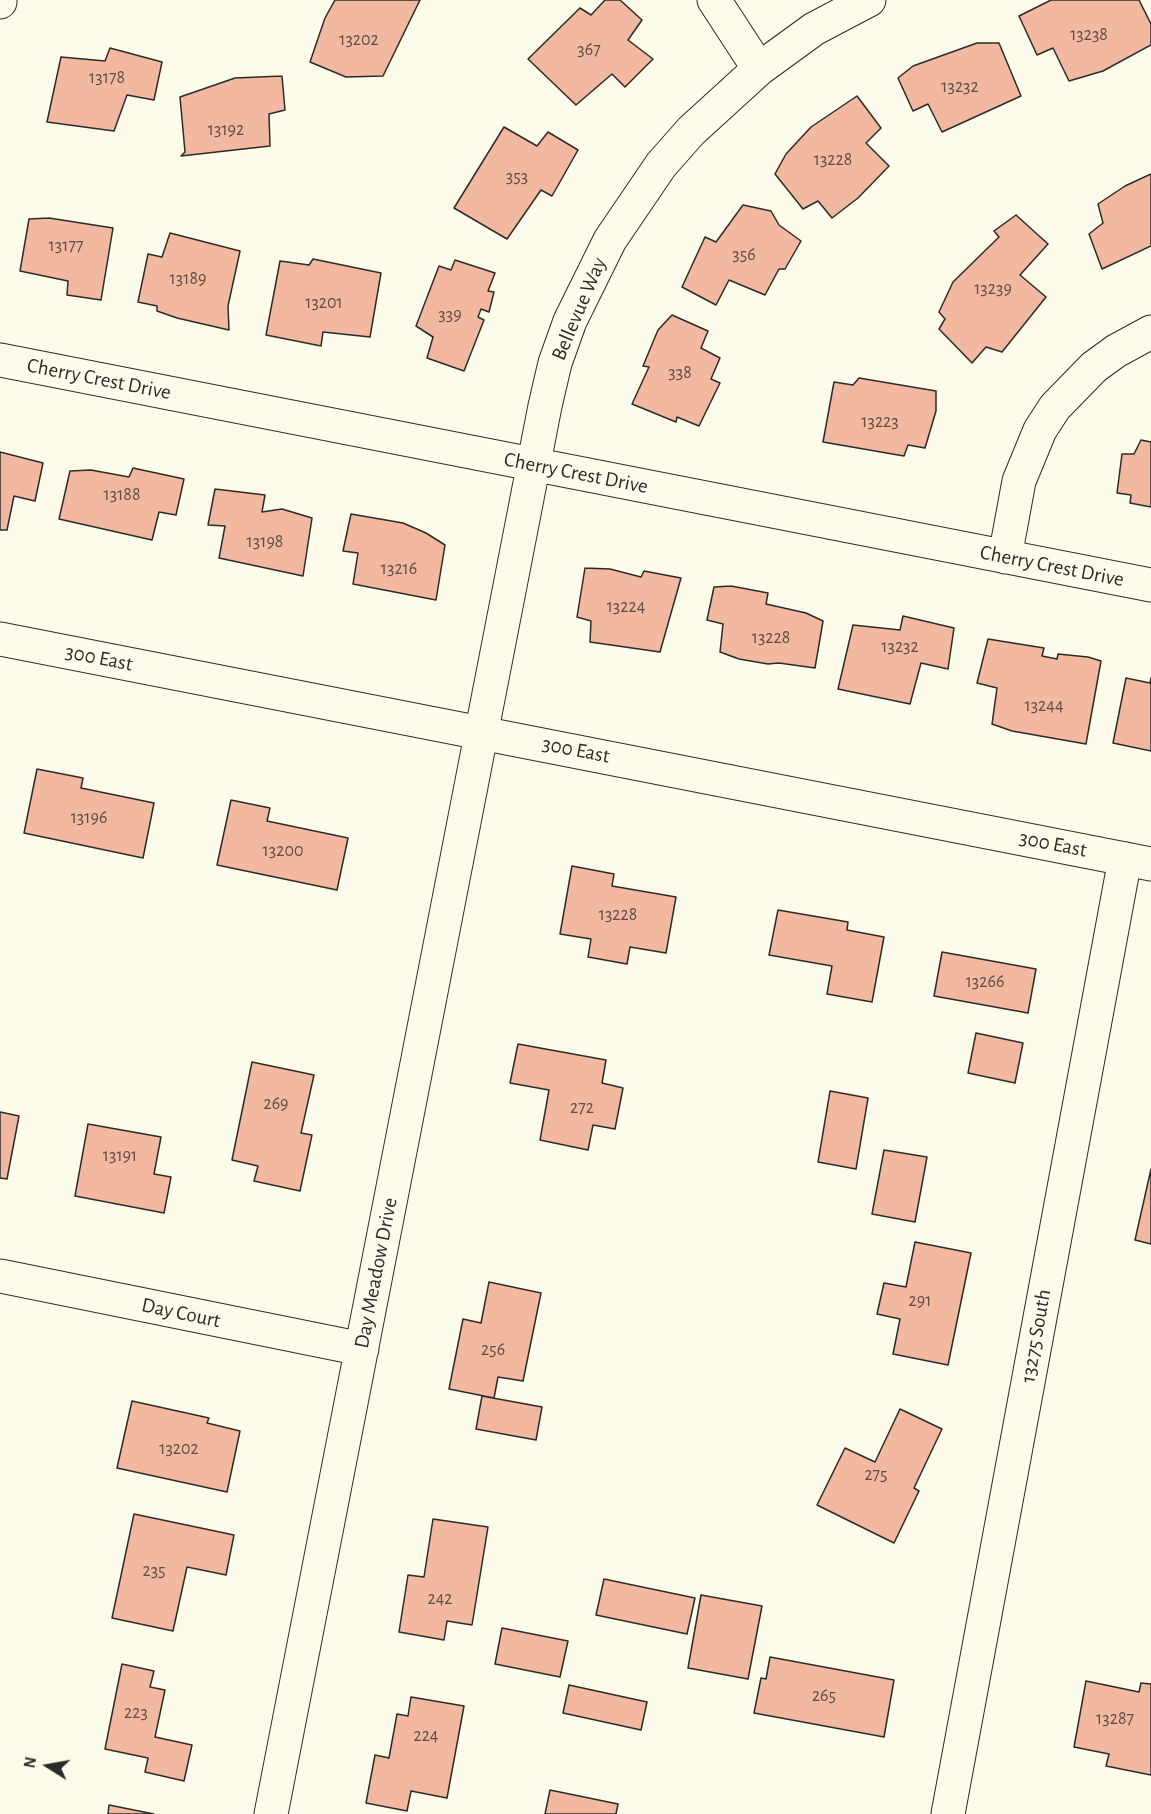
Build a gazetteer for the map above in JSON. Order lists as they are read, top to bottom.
{
  "streets": {
    "street": [
      "Bellevue Way",
      "Cherry Crest Drive",
      "300 East",
      "Day Meadow Drive",
      "Day Court",
      "13275 South"
    ]
  },
  "crossings": [
    ["Bellevue Way", "Cherry Crest Drive"],
    ["Bellevue Way", "300 East"],
    ["Bellevue Way", "Day Meadow Drive"],
    ["300 East", "Day Meadow Drive"],
    ["300 East", "13275 South"],
    ["Day Meadow Drive", "Day Court"]
  ],
  "house_numbers": [
    "13238",
    "13202",
    "367",
    "13178",
    "13232",
    "13192",
    "13228",
    "353",
    "13177",
    "356",
    "13189",
    "13239",
    "13201",
    "339",
    "338",
    "13223",
    "13188",
    "13198",
    "13216",
    "13224",
    "13228",
    "13232",
    "13244",
    "13196",
    "13200",
    "13228",
    "13266",
    "269",
    "272",
    "13191",
    "291",
    "256",
    "13202",
    "275",
    "235",
    "242",
    "265",
    "223",
    "13287",
    "224"
  ],
  "north": "left"
}
